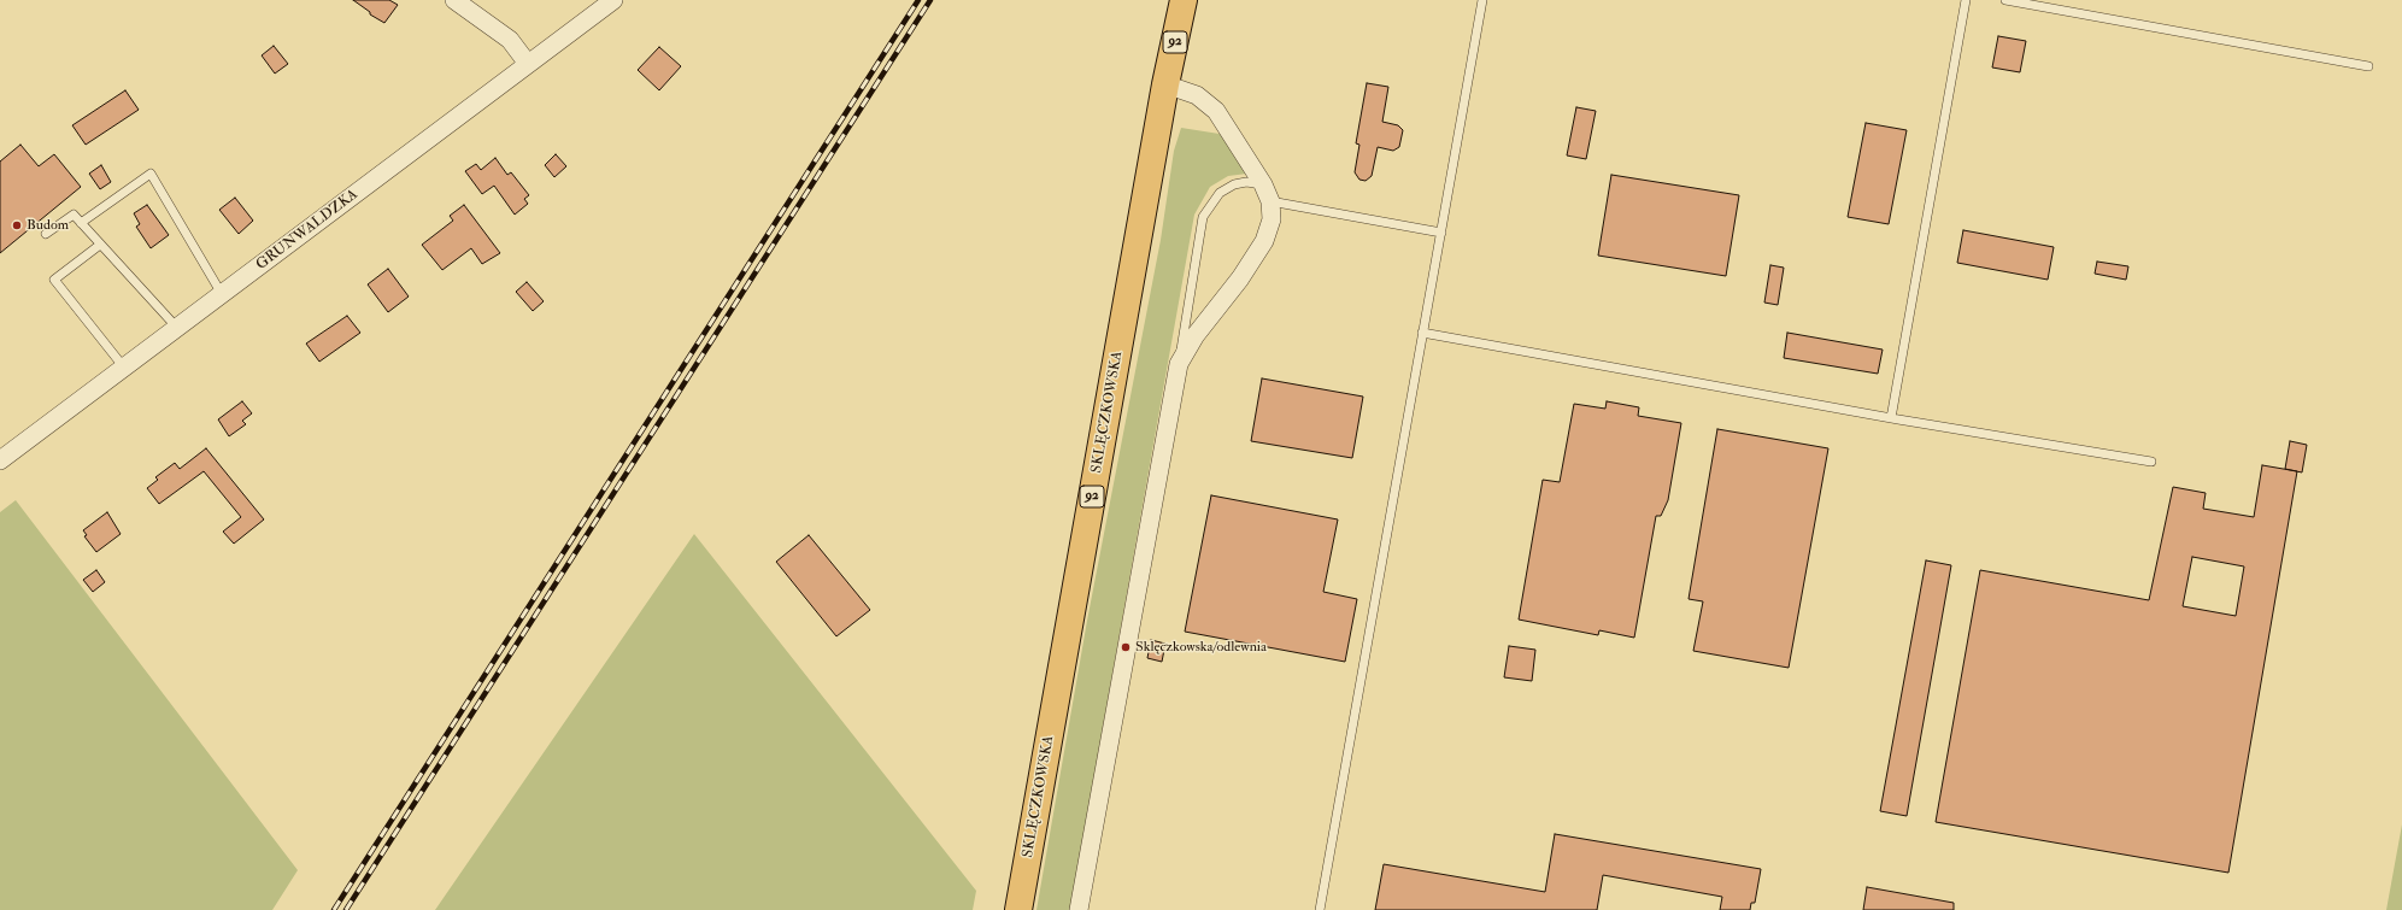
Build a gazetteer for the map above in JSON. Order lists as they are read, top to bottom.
{
  "streets": {
    "main road": ["92", "SKLĘCZKOWSKA"],
    "street": ["GRUNWALDZKA"]
  },
  "places": ["Budom", "Sklęczkowska/odlewnia"]
}
